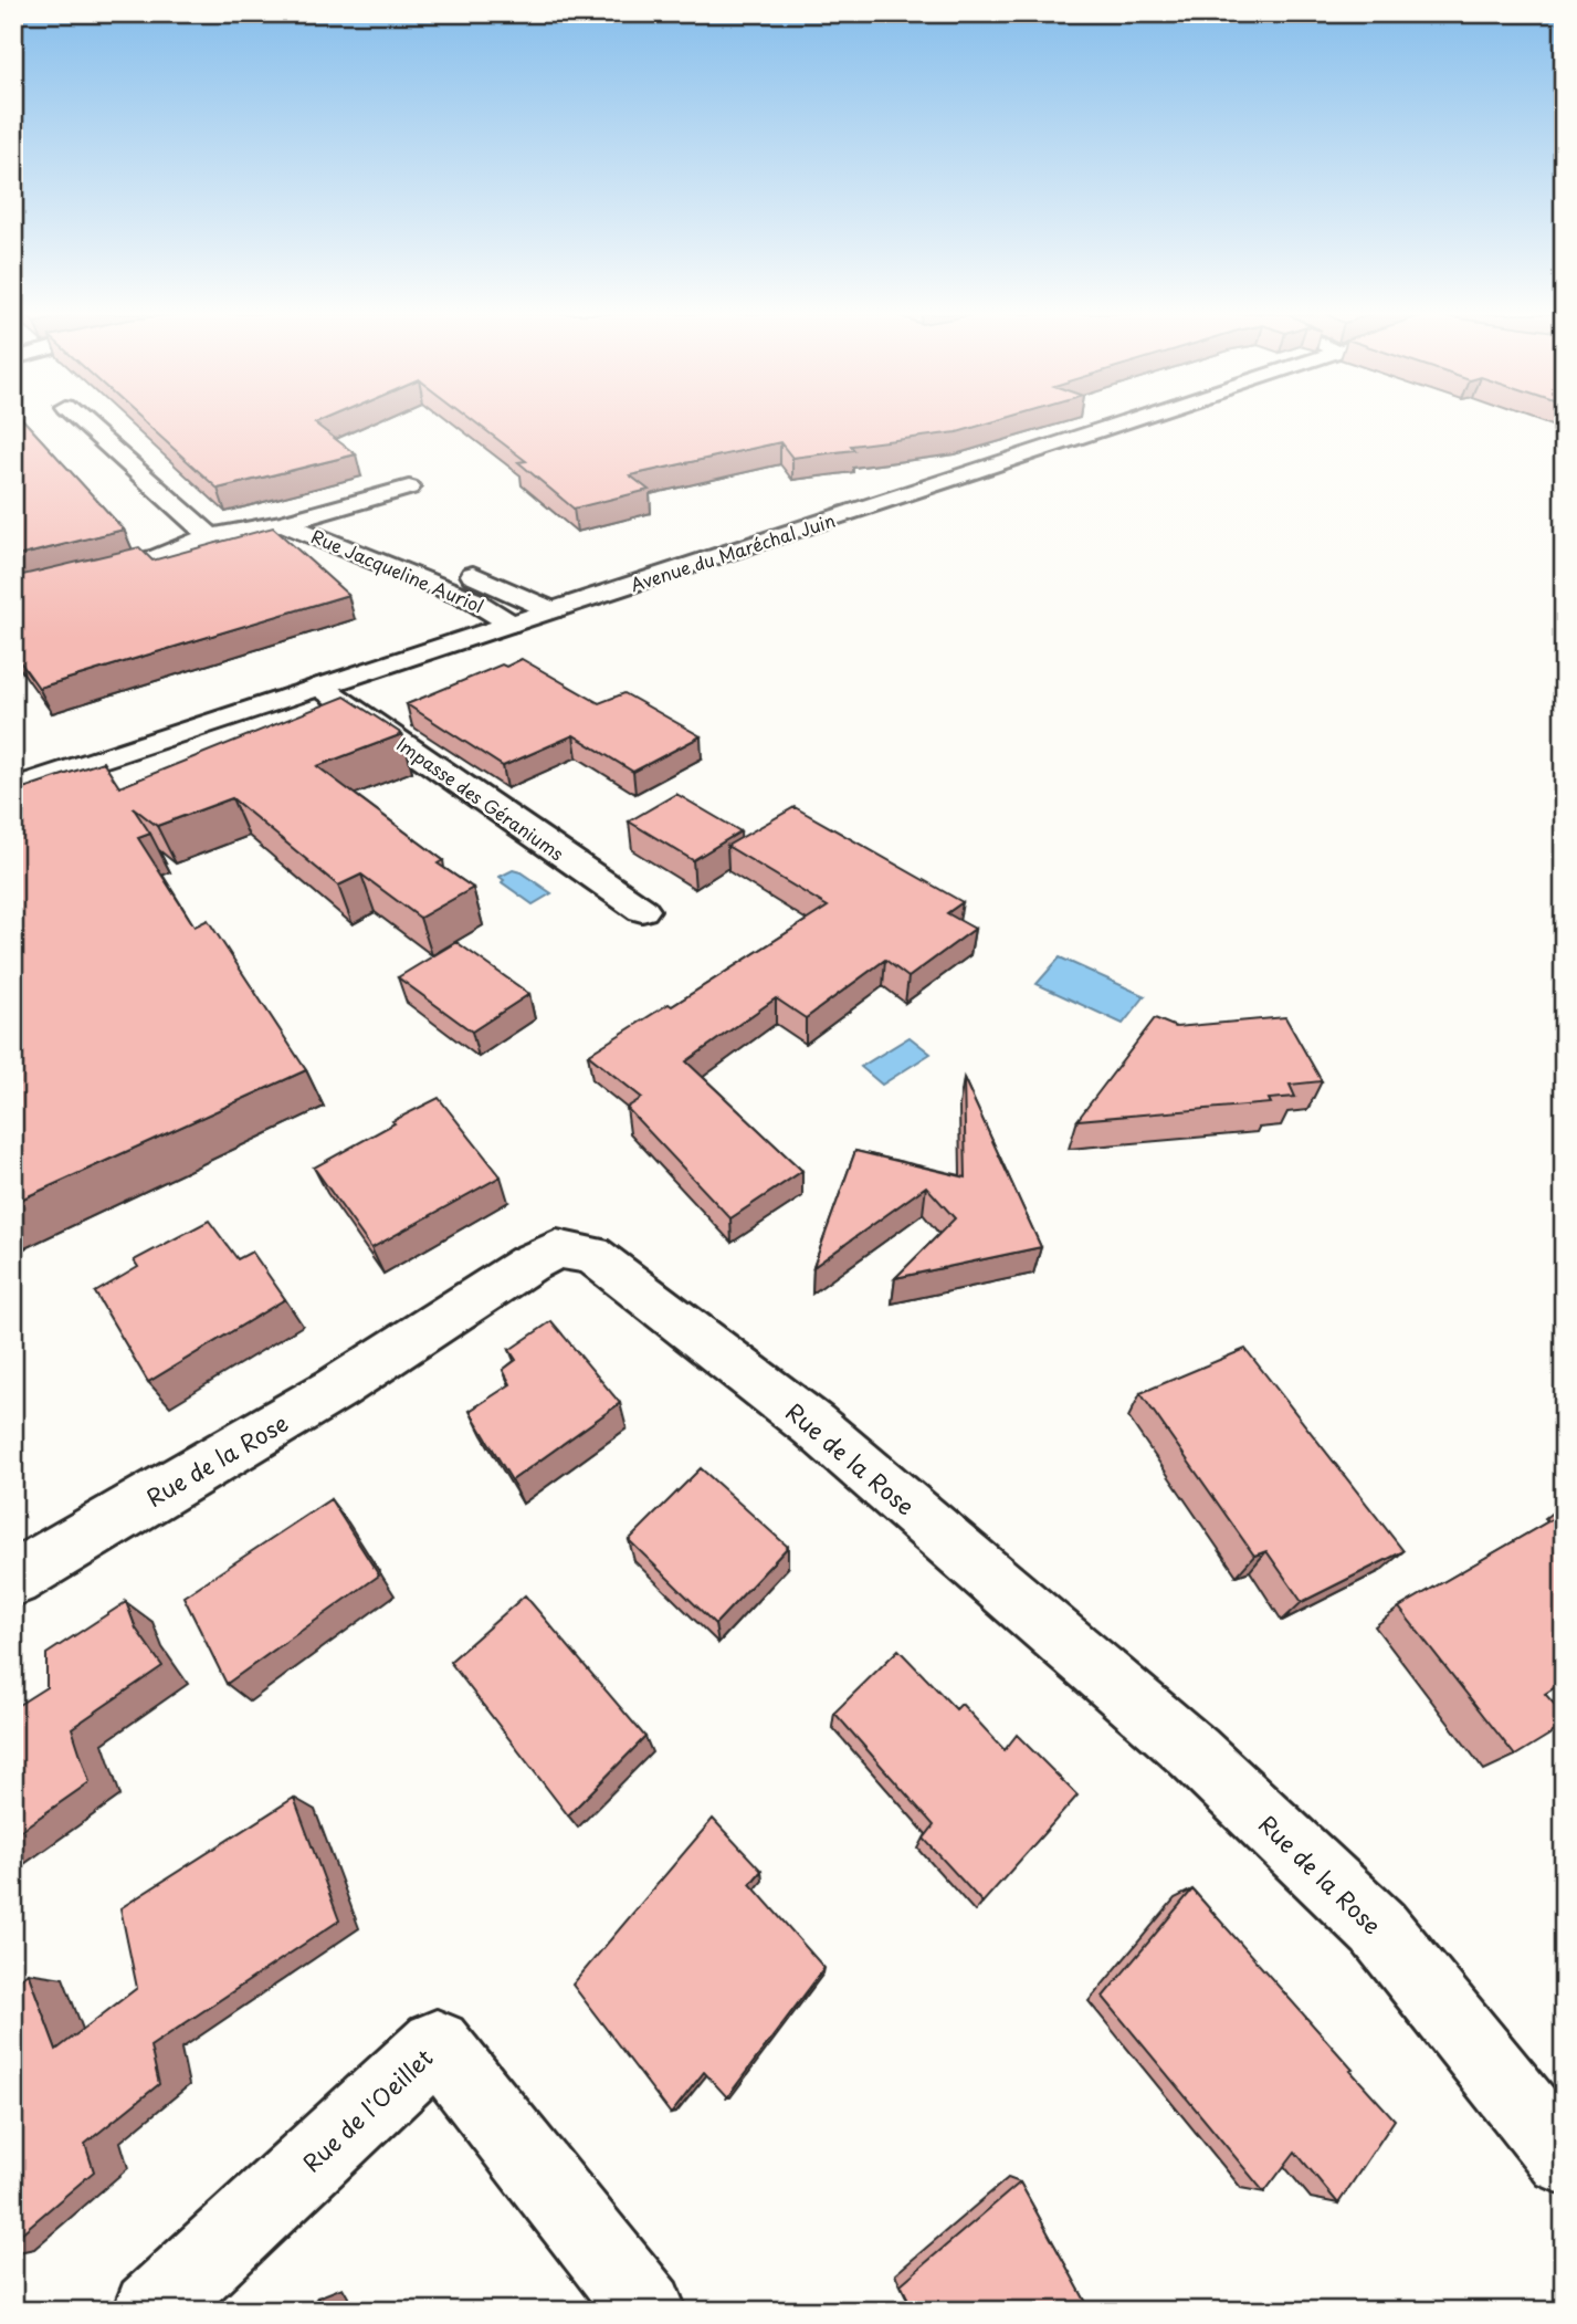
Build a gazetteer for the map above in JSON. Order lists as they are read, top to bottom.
{
  "streets": {
    "street": [
      "Avenue du Maréchal Juin",
      "Rue Jacqueline Auriol",
      "Impasse des Géraniums",
      "Rue de la Rose",
      "Rue de l'Oeillet"
    ]
  },
  "crossings": [
    ["Avenue du Maréchal Juin", "Rue Jacqueline Auriol"],
    ["Avenue du Maréchal Juin", "Impasse des Géraniums"]
  ]
}
